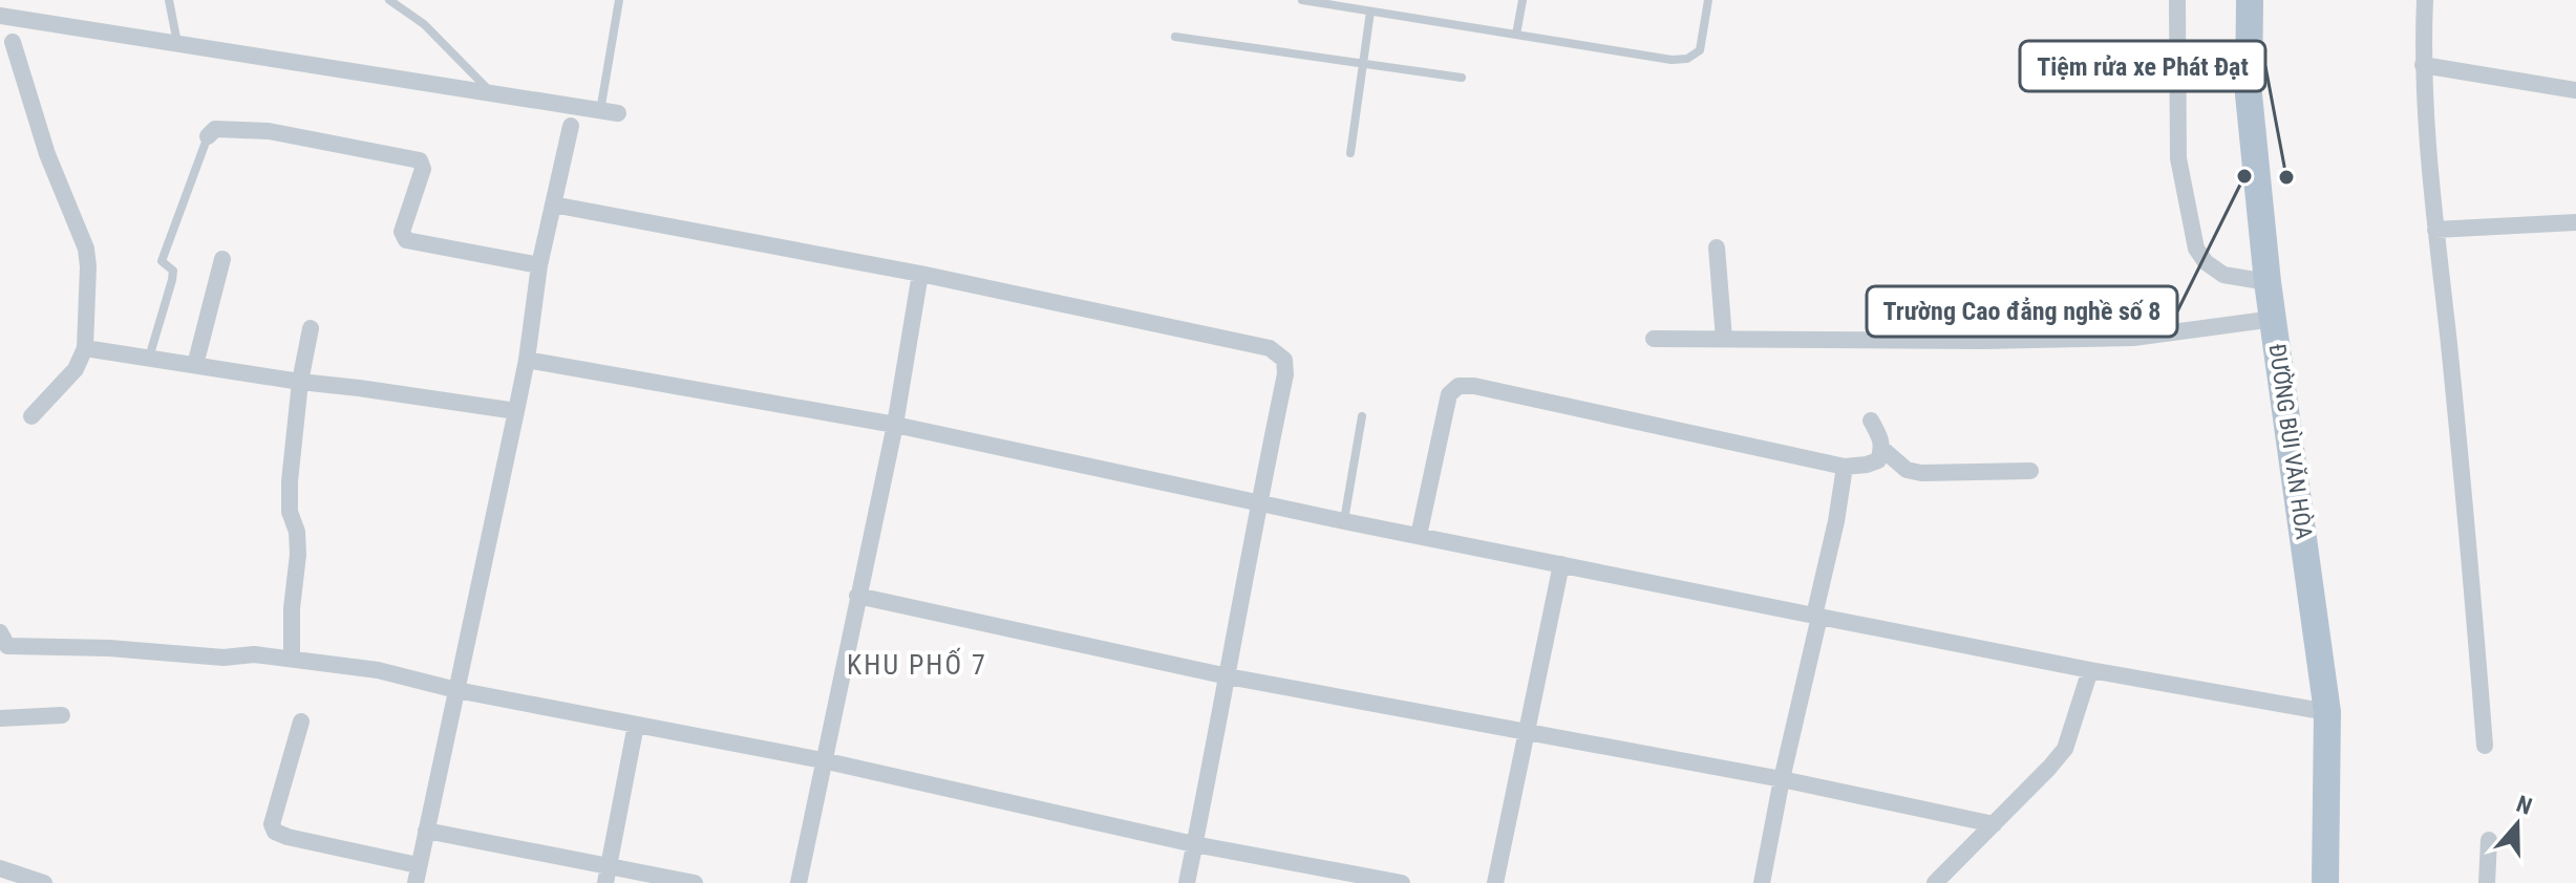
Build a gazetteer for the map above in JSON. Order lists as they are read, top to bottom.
{
  "streets": {
    "main road": ["ĐƯỜNG BÙI VĂN HÒA"]
  },
  "districts": ["KHU PHỐ 7"],
  "places": ["Trường Cao đẳng nghề số 8", "Tiệm rửa xe Phát Đạt"],
  "north": "top"
}
